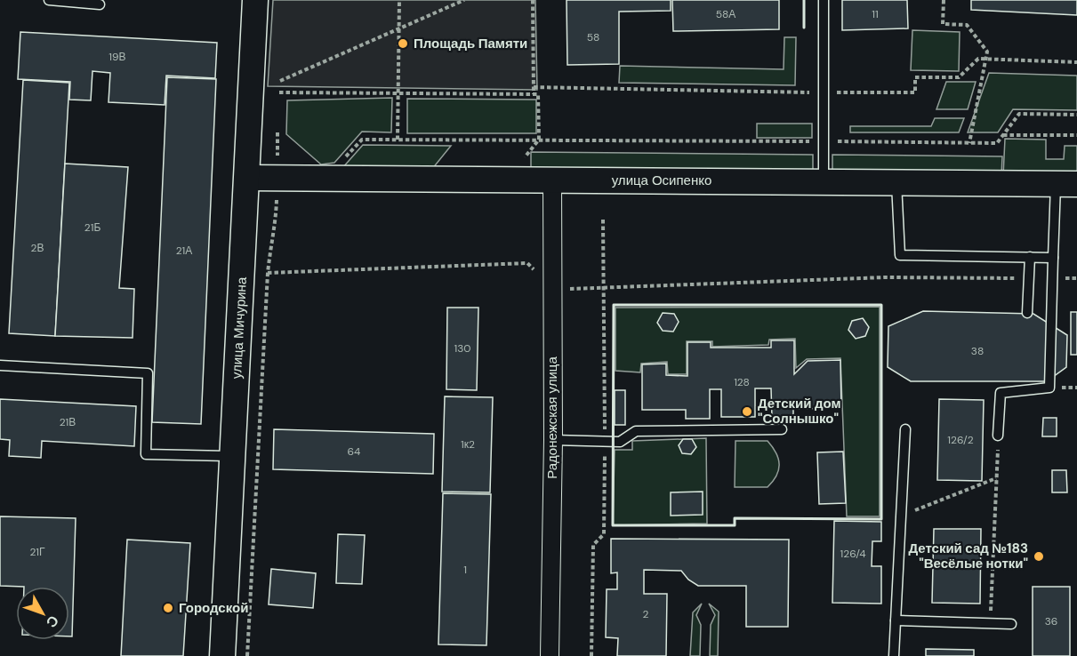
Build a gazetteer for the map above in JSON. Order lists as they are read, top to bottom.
{
  "streets": {
    "main road": ["улица Осипенко", "улица Мичурина"],
    "street": ["Радонежская улица"]
  },
  "crossings": [
    ["улица Осипенко", "улица Мичурина"],
    ["улица Осипенко", "Радонежская улица"]
  ],
  "places": [
    "Площадь Памяти",
    "Детский дом \"Солнышко\"",
    "Детский сад №183 \"Весёлые нотки\"",
    "Городской"
  ],
  "house_numbers": [
    "58А",
    "11",
    "58",
    "19В",
    "21Б",
    "2В",
    "21А",
    "130",
    "38",
    "128",
    "21В",
    "126/2",
    "1к2",
    "64",
    "21Г",
    "126/4",
    "1",
    "2",
    "36"
  ],
  "north": "bottom right"
}
